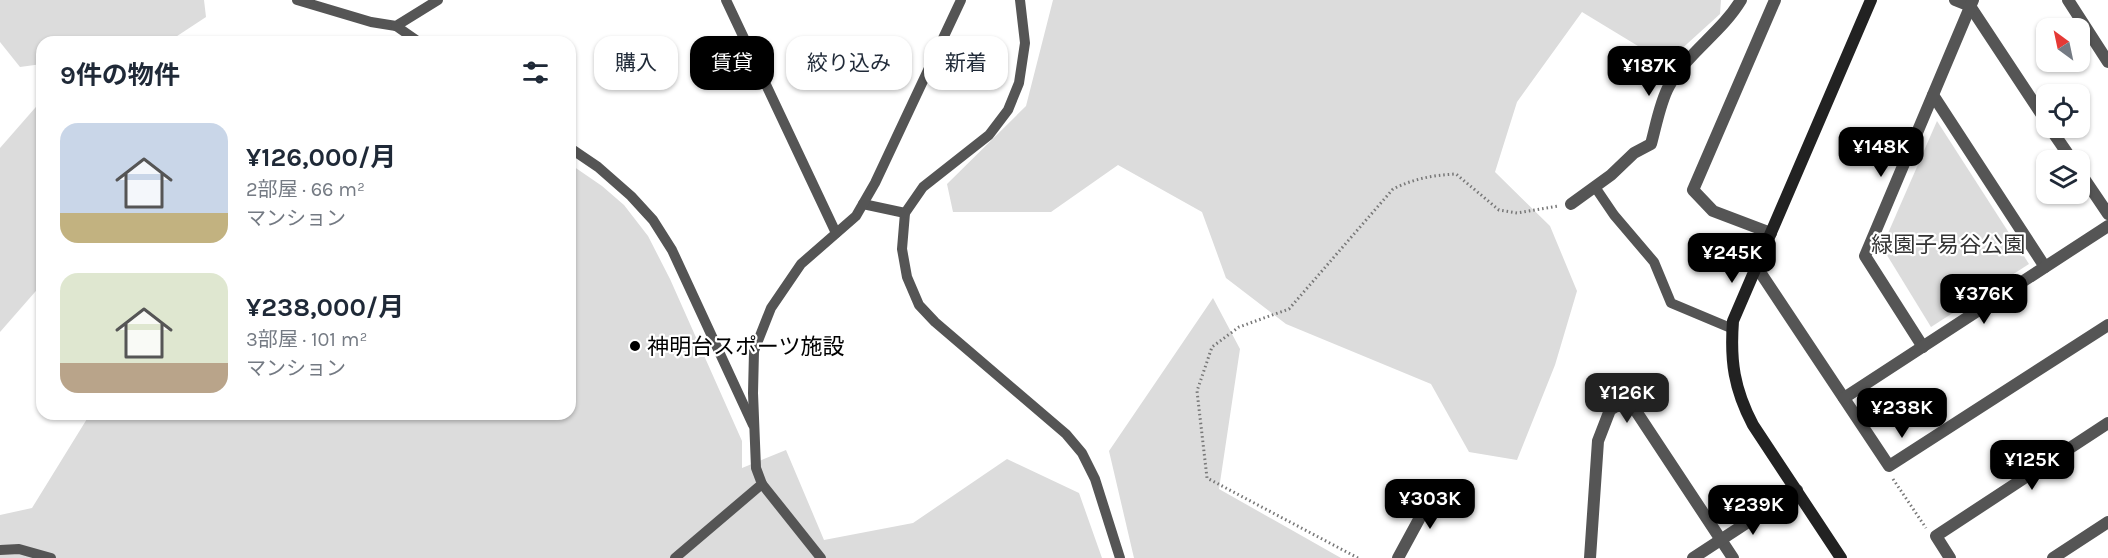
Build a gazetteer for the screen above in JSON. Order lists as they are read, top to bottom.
{
  "parks": ["緑園子易谷公園"],
  "places": ["神明台スポーツ施設"],
  "north": "top left",
  "page": {
    "chip": [
      "購入",
      "賃貸",
      "絞り込み",
      "新着"
    ],
    "heading": "9件の物件",
    "price": [
      "¥187K",
      "¥148K",
      "¥245K",
      "¥376K",
      "¥126K",
      "¥238K",
      "¥125K",
      "¥303K",
      "¥239K"
    ],
    "list": [
      {
        "name": "¥126,000/月",
        "note": "2部屋 · 66 m² · マンション"
      },
      {
        "name": "¥238,000/月",
        "note": "3部屋 · 101 m² · マンション"
      }
    ]
  }
}
